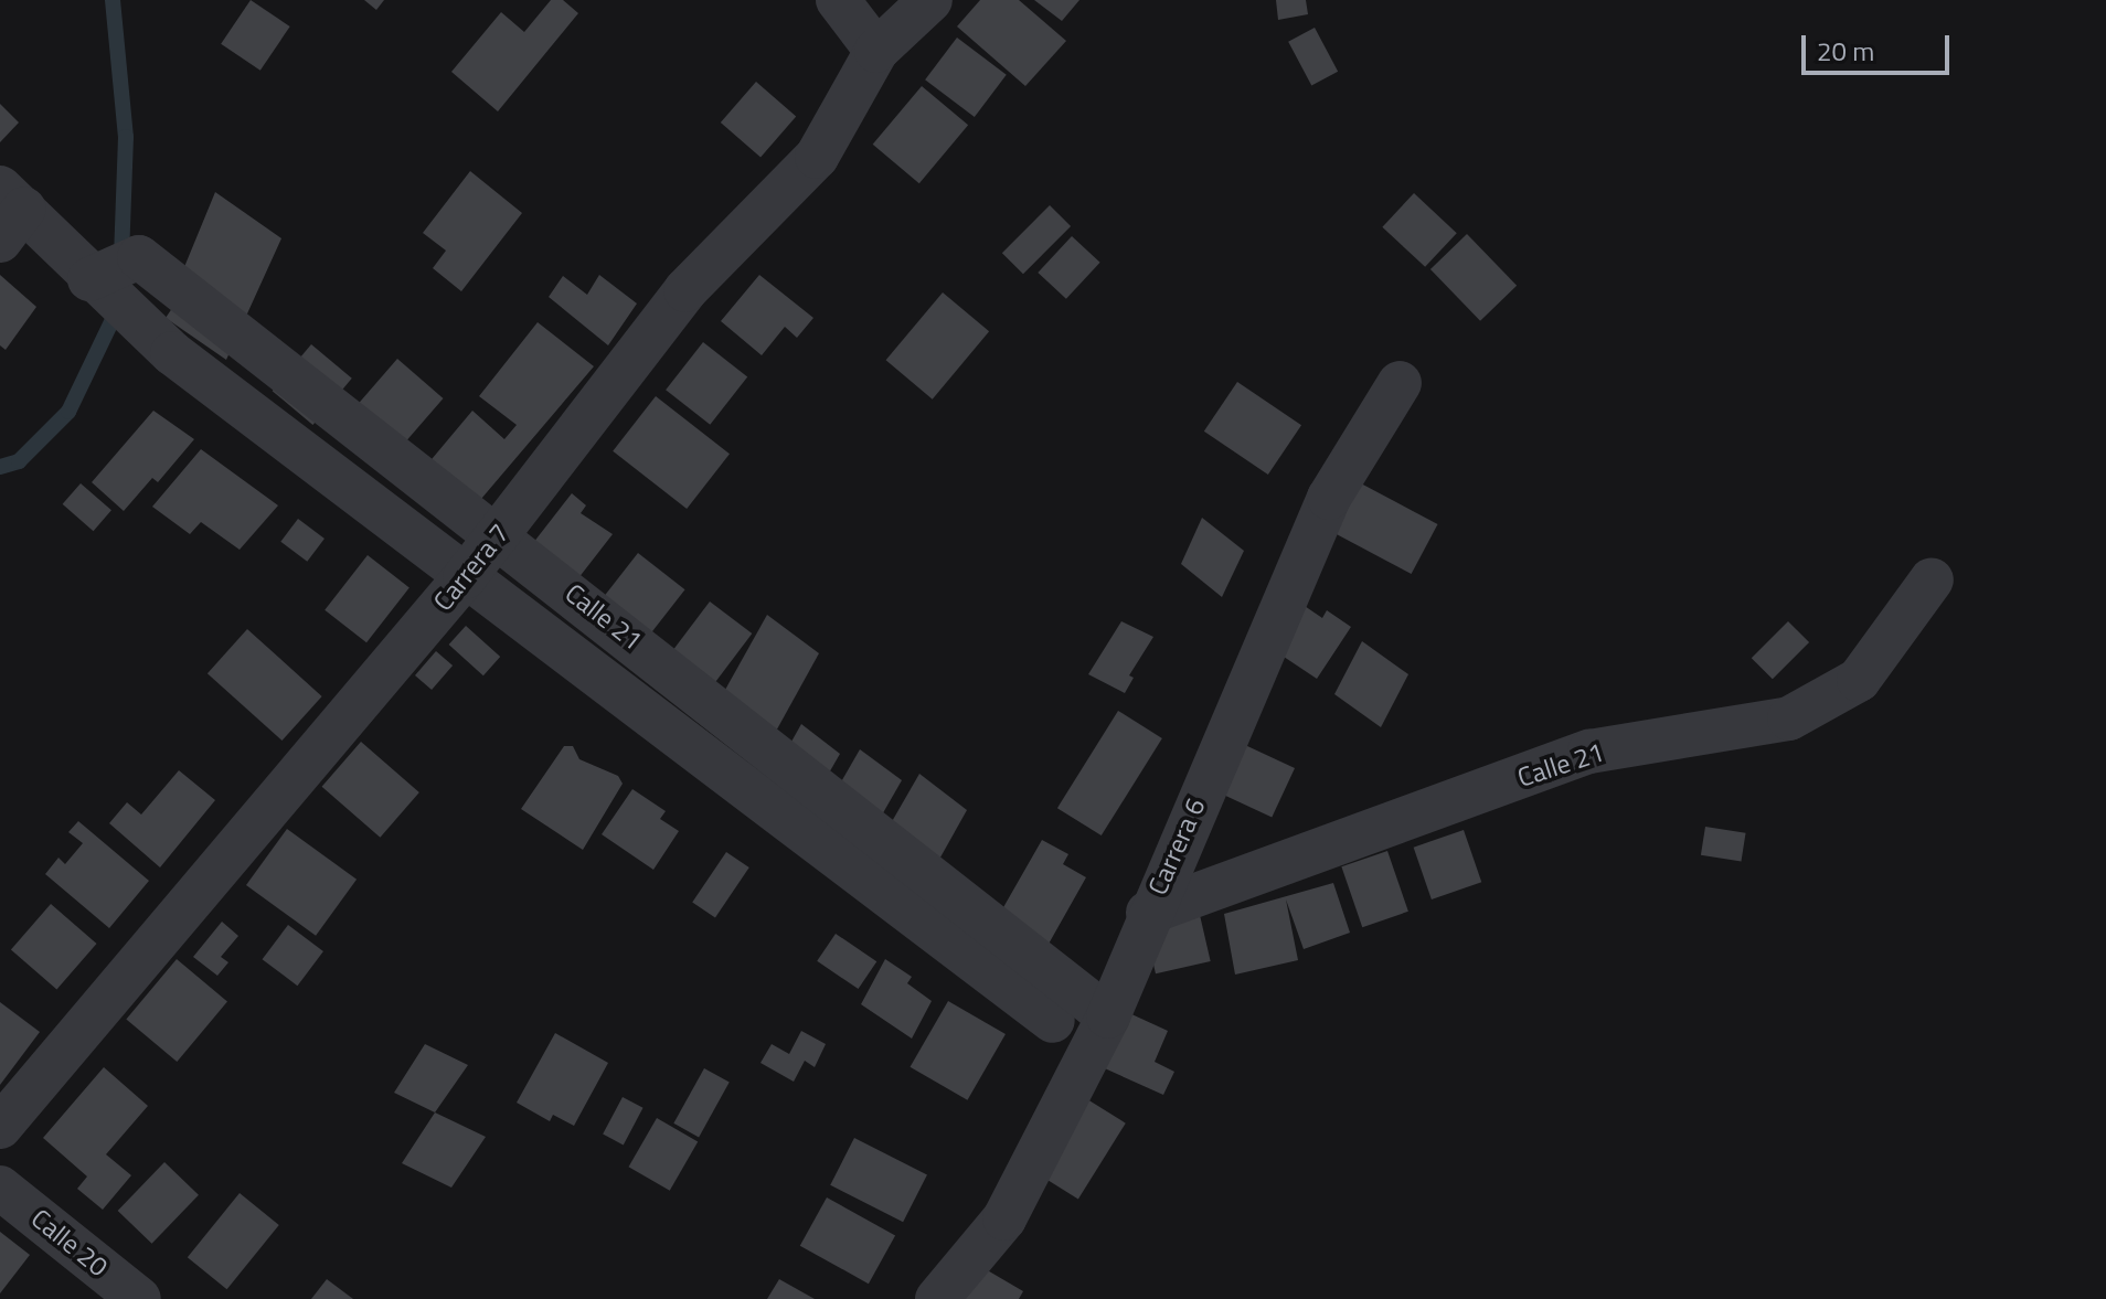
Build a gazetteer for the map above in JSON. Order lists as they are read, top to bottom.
{
  "streets": {
    "street": [
      "Carrera 7",
      "Calle 21",
      "Carrera 6",
      "Calle 20"
    ]
  },
  "crossings": [
    ["Carrera 7", "Calle 21"],
    ["Calle 21", "Carrera 6"]
  ],
  "scale_bar": "20 m"
}
